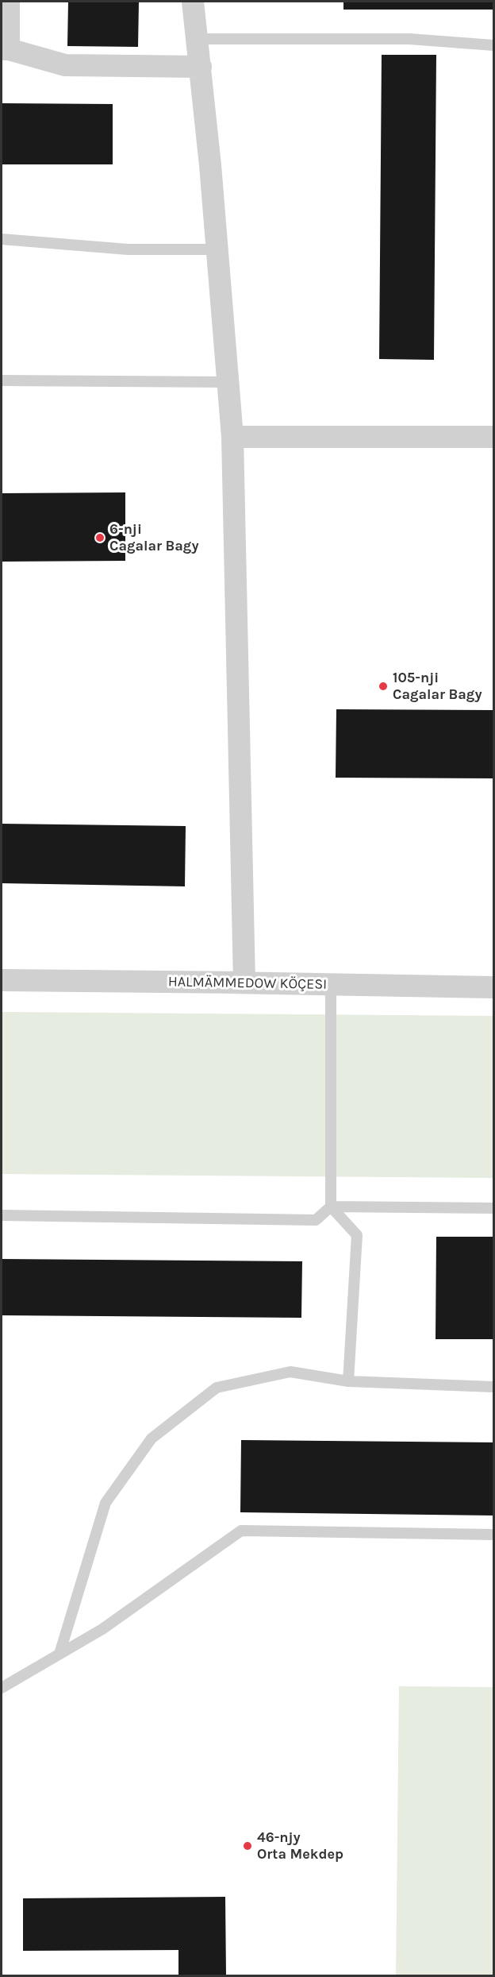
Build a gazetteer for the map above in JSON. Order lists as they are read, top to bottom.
{
  "streets": {
    "street": ["HALMÄMMEDOW KÖÇESI"]
  },
  "places": ["6-nji Cagalar Bagy", "105-nji Cagalar Bagy", "46-njy Orta Mekdep"]
}
